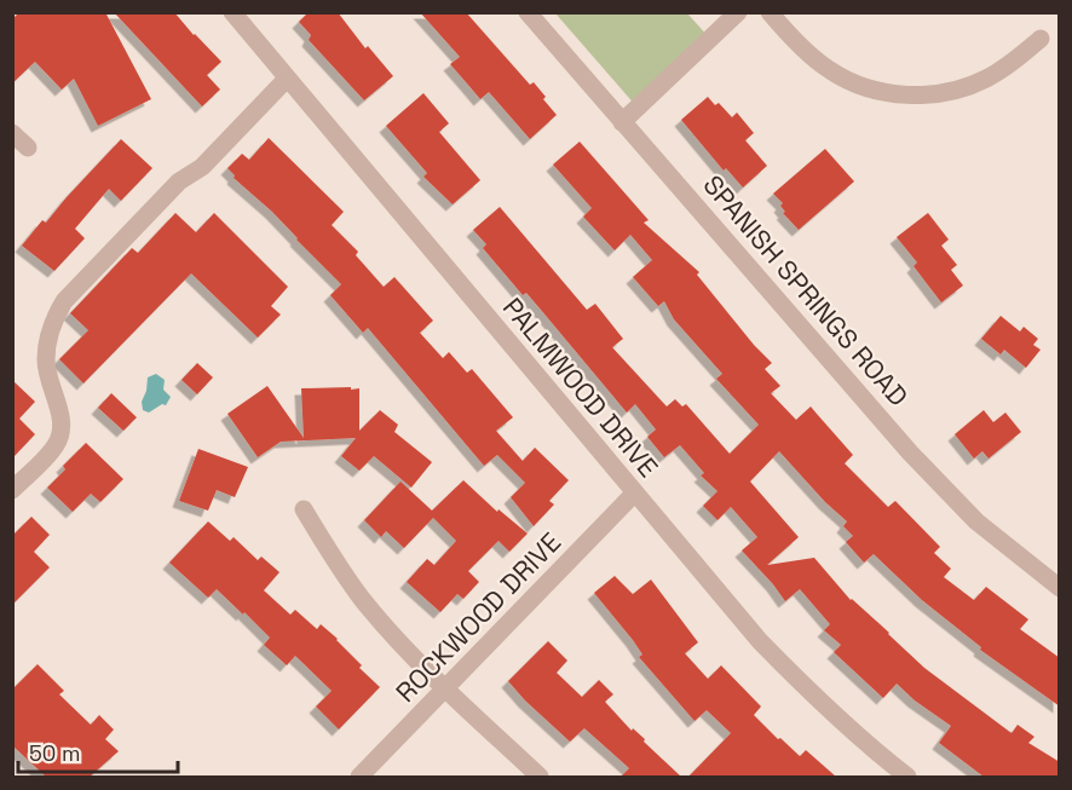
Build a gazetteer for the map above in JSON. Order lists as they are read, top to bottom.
{
  "streets": {
    "street": ["SPANISH SPRINGS ROAD", "PALMWOOD DRIVE", "ROCKWOOD DRIVE"]
  },
  "crossings": [
    ["PALMWOOD DRIVE", "ROCKWOOD DRIVE"]
  ],
  "scale_bar": "50 m"
}
